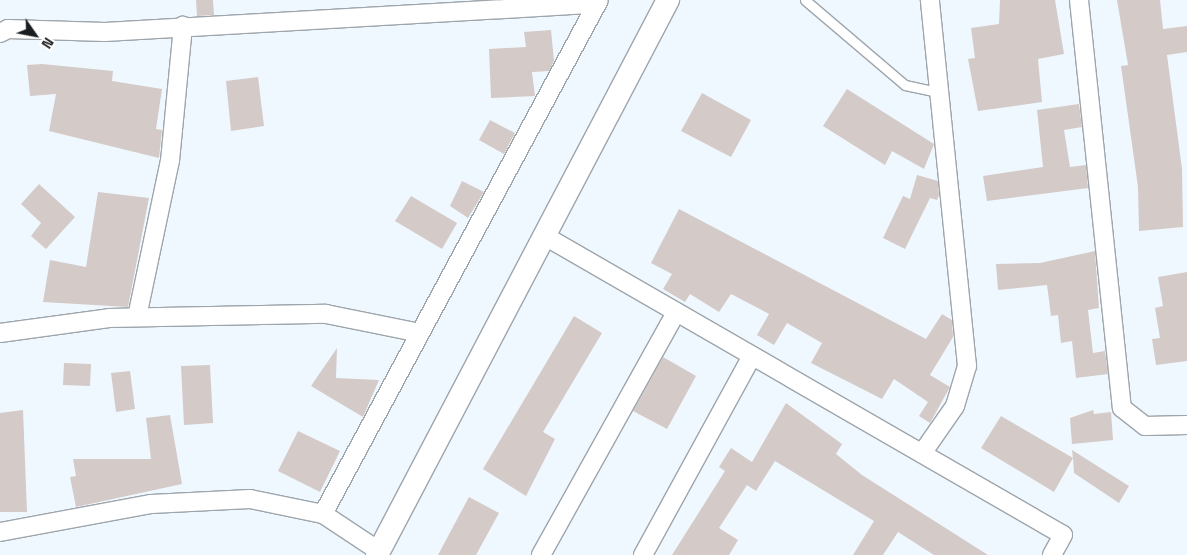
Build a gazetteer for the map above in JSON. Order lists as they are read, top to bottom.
{
  "north": "bottom right"
}
